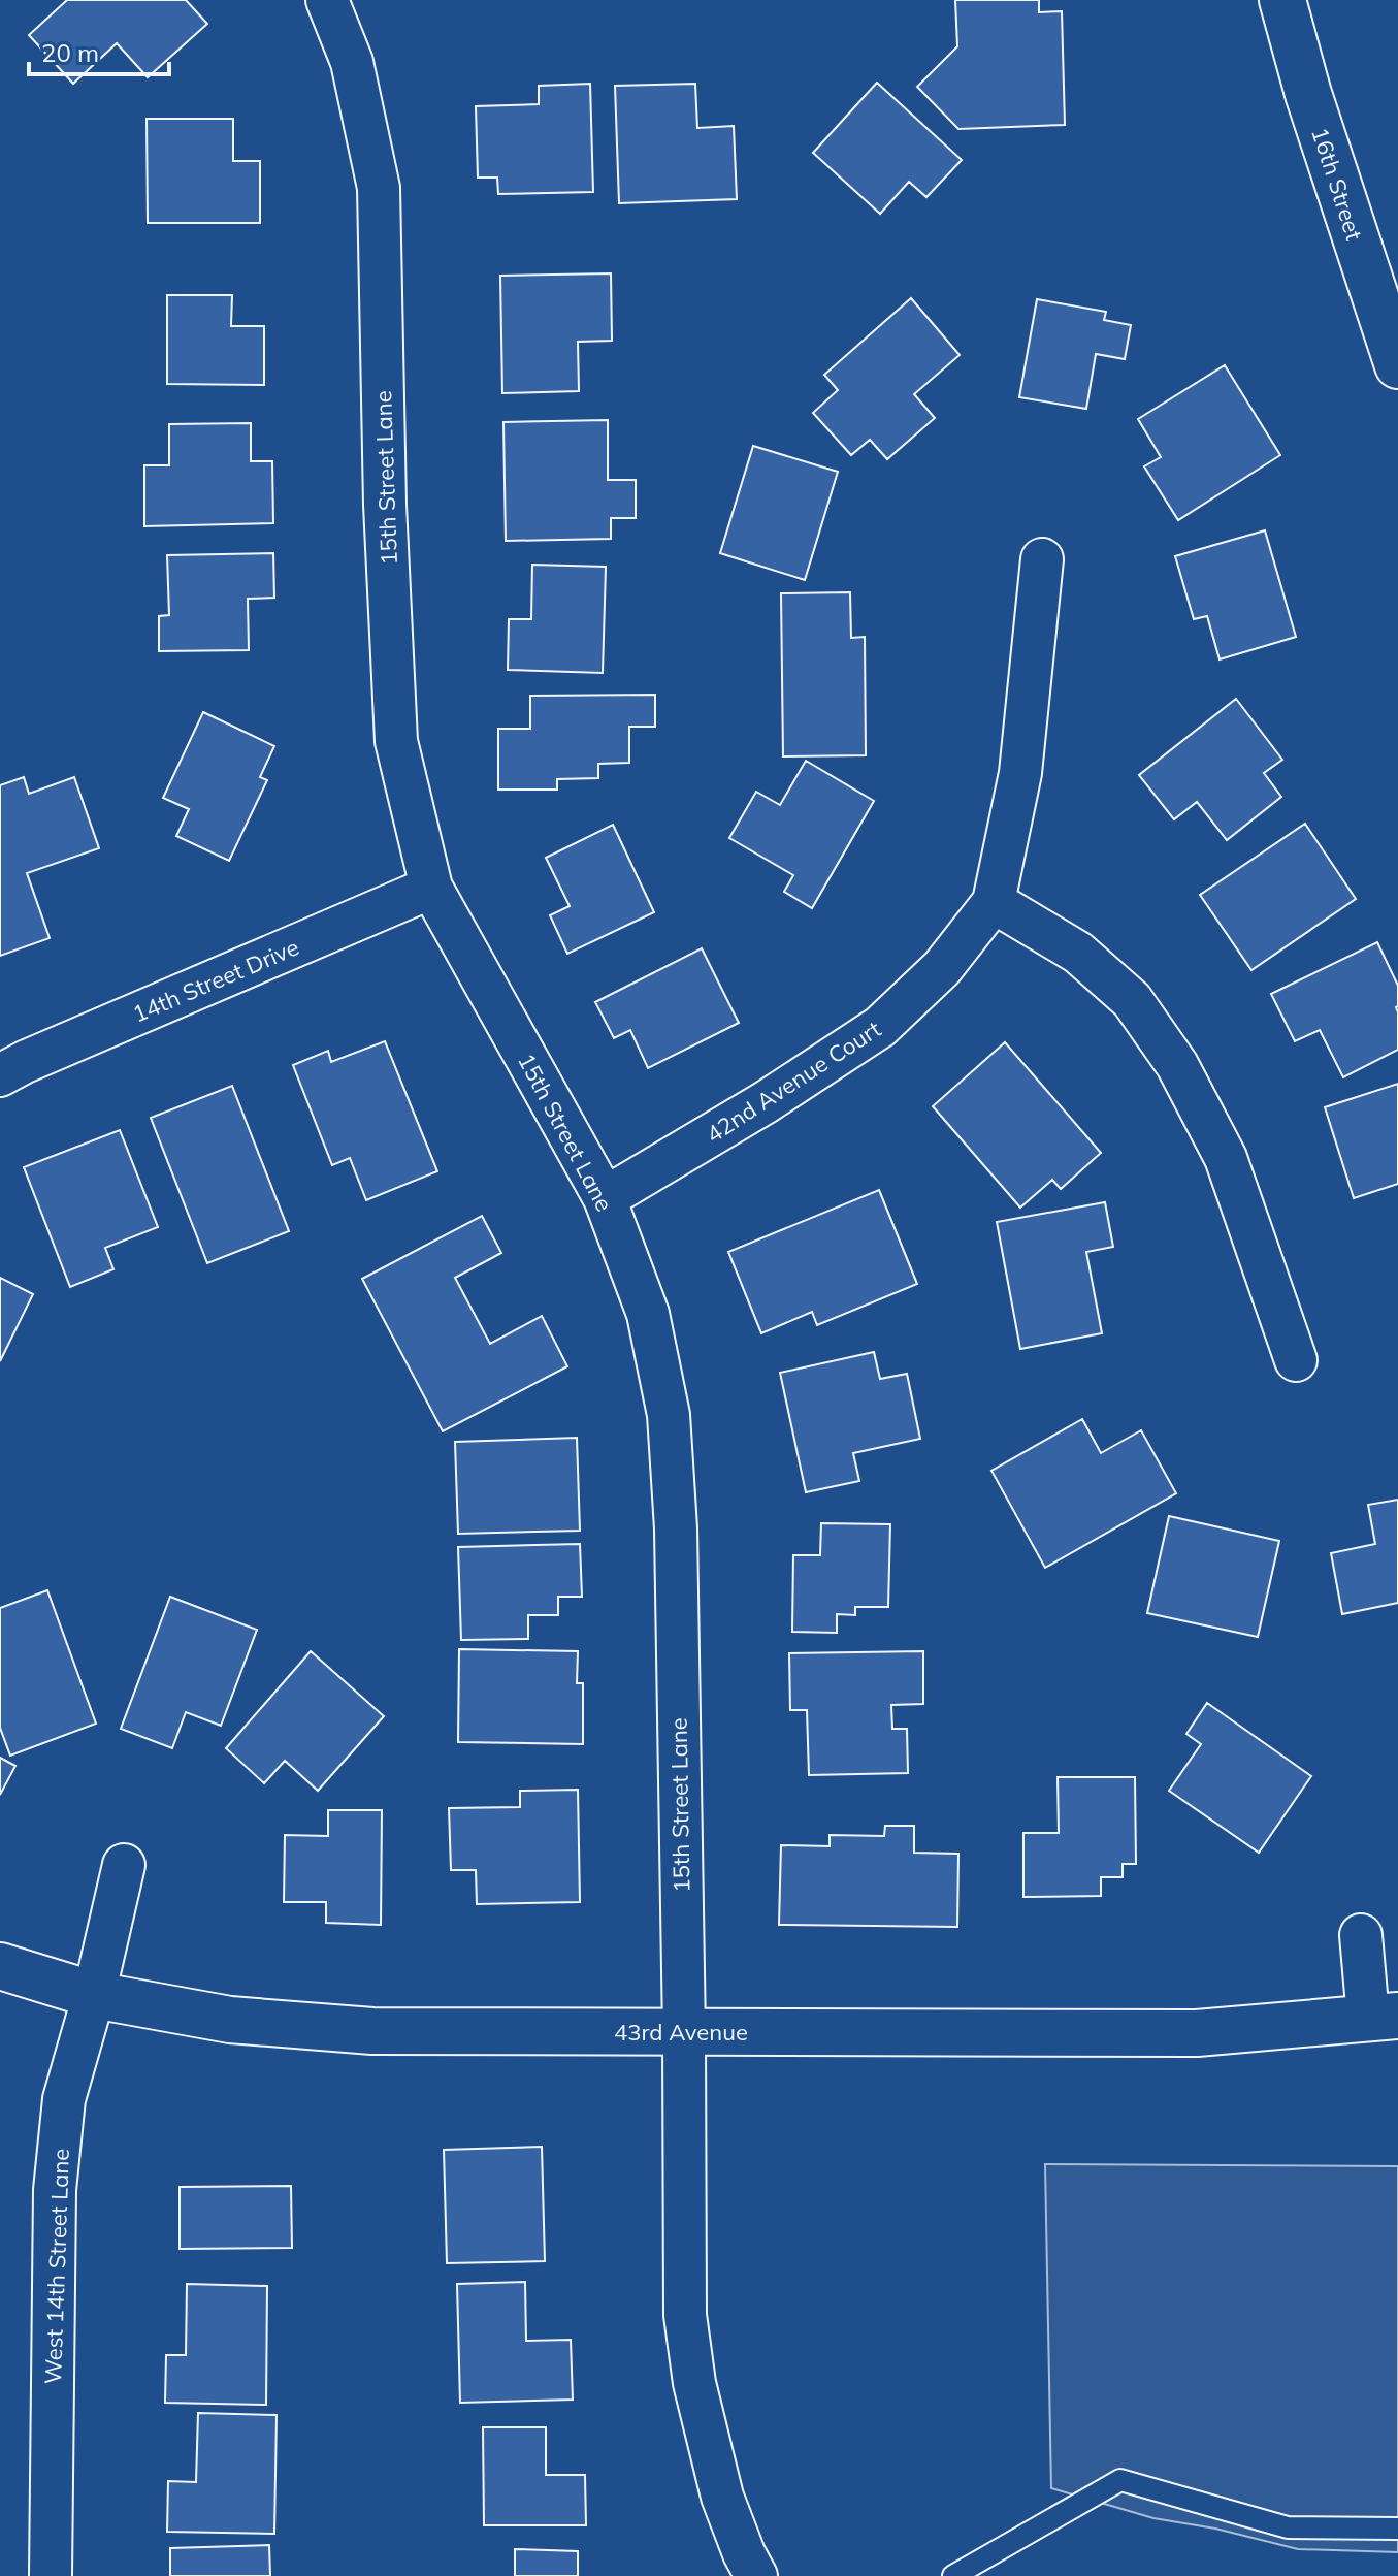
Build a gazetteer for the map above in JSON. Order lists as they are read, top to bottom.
{
  "streets": {
    "street": [
      "16th Street",
      "15th Street Lane",
      "14th Street Drive",
      "42nd Avenue Court",
      "43rd Avenue",
      "West 14th Street Lane"
    ]
  },
  "crossings": [
    ["15th Street Lane", "14th Street Drive"],
    ["15th Street Lane", "42nd Avenue Court"],
    ["15th Street Lane", "43rd Avenue"],
    ["43rd Avenue", "West 14th Street Lane"]
  ],
  "scale_bar": "20 m"
}
